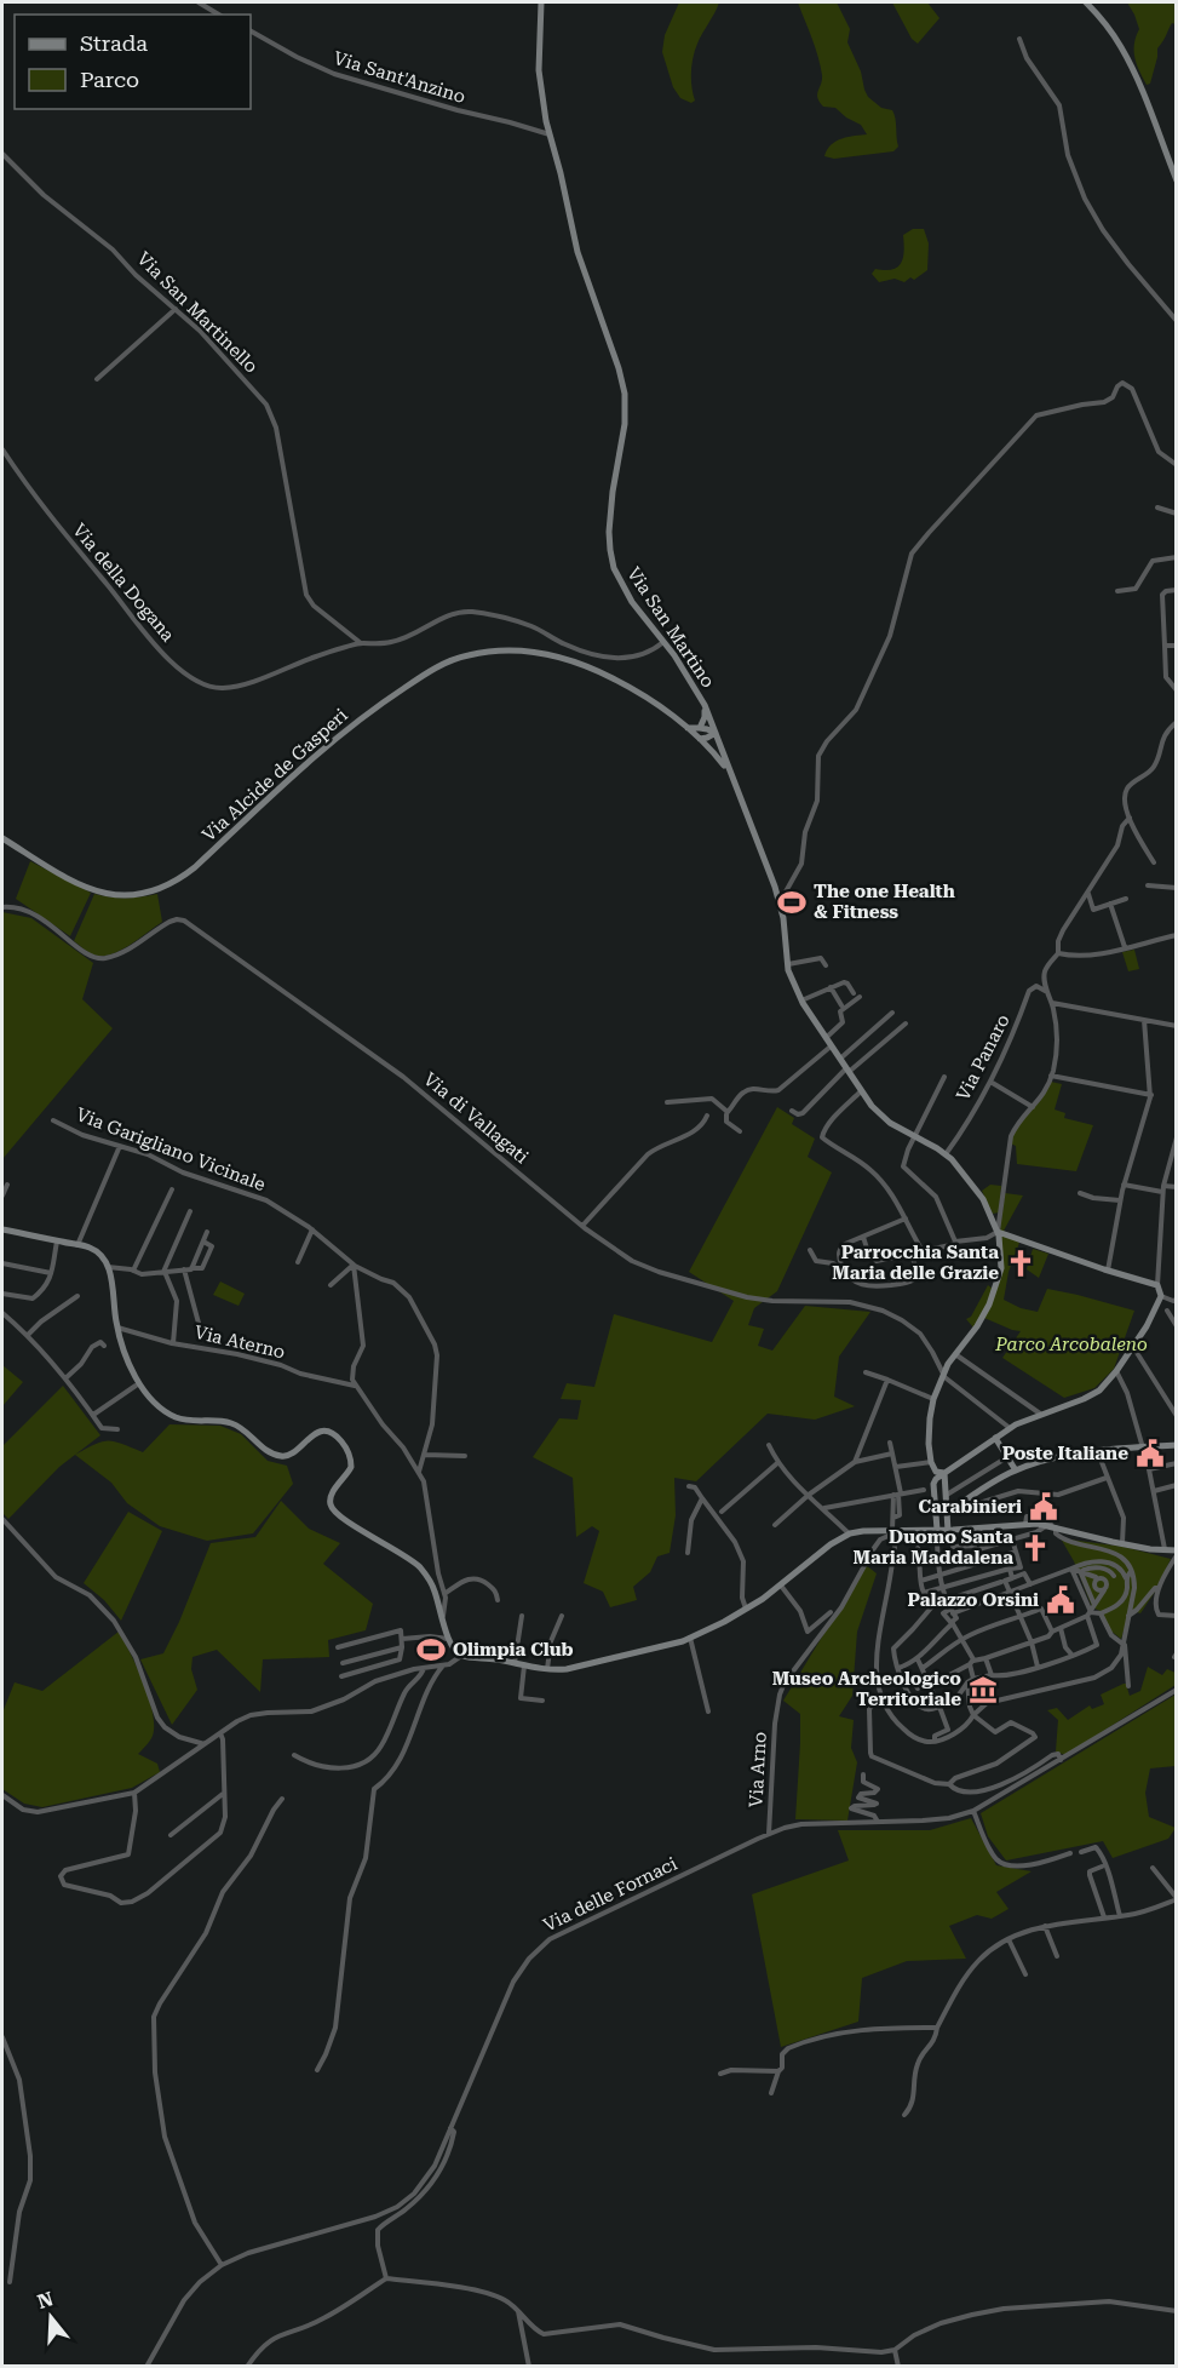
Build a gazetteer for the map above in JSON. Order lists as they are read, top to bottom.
{
  "streets": {
    "street": [
      "Via Sant'Anzino",
      "Via San Martinello",
      "Via della Dogana",
      "Via San Martino",
      "Via Alcide de Gasperi",
      "Via Panaro",
      "Via di Vallagati",
      "Via Garigliano Vicinale",
      "Via Aterno",
      "Via Arno",
      "Via delle Fornaci"
    ]
  },
  "crossings": [
    ["Via Sant'Anzino", "Via San Martino"],
    ["Via San Martinello", "Via della Dogana"],
    ["Via della Dogana", "Via San Martino"],
    ["Via San Martino", "Via Alcide de Gasperi"],
    ["Via San Martino", "Via Panaro"],
    ["Via Arno", "Via delle Fornaci"]
  ],
  "parks": ["Parco Arcobaleno"],
  "places": {
    "sports": ["The one Health & Fitness", "Olimpia Club"],
    "church": ["Parrocchia Santa Maria delle Grazie", "Duomo Santa Maria Maddalena"],
    "public building": ["Poste Italiane", "Carabinieri", "Palazzo Orsini"],
    "museum": ["Museo Archeologico Territoriale"]
  },
  "legend": ["Strada", "Parco"],
  "north": "top"
}
